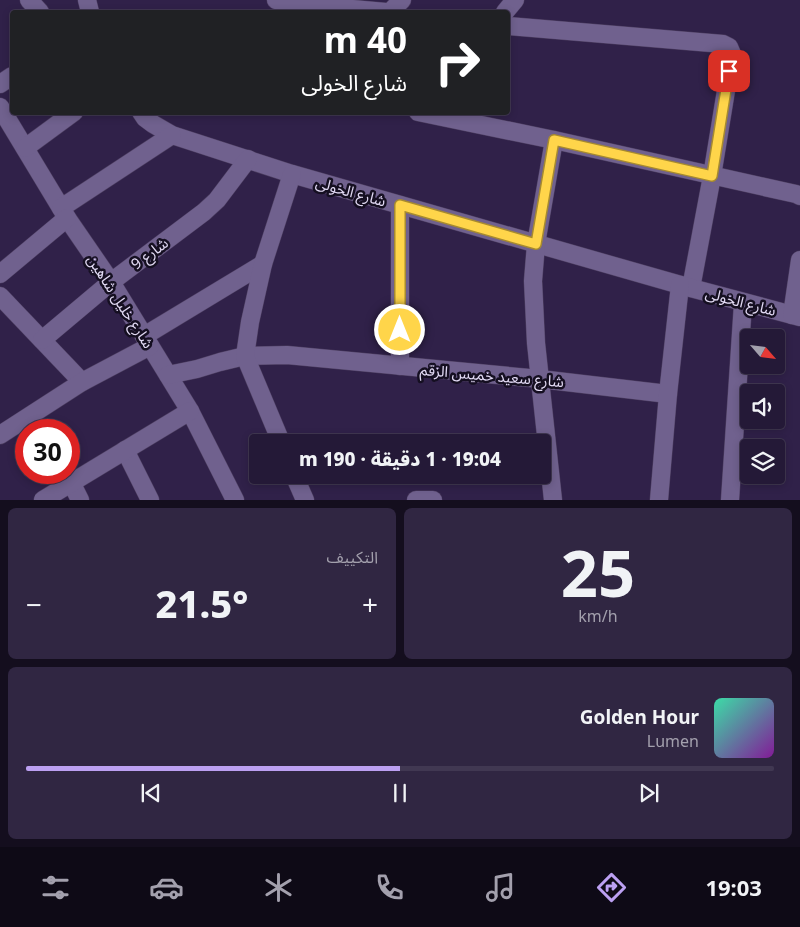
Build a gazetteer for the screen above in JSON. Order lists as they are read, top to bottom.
{
  "streets": {
    "street": [
      "شارع الخولى",
      "شارع 9",
      "شارع خليل شاهين",
      "شارع سعيد خميس الزقم"
    ]
  },
  "crossings": [
    ["شارع الخولى", "شارع 9"],
    ["شارع 9", "شارع خليل شاهين"],
    ["شارع خليل شاهين", "شارع سعيد خميس الزقم"]
  ],
  "north": "bottom right",
  "page": {
    "turn": ["40 m", "شارع الخولى"],
    "limit": "30",
    "trip": "19:04 · 1 دقيقة · 190 m",
    "tile": [
      ["25", "km/h"],
      "التكييف"
    ],
    "heat": ["−", "21.5°", "+"],
    "song": ["Golden Hour", "Lumen"],
    "tabs": "19:03"
  }
}
